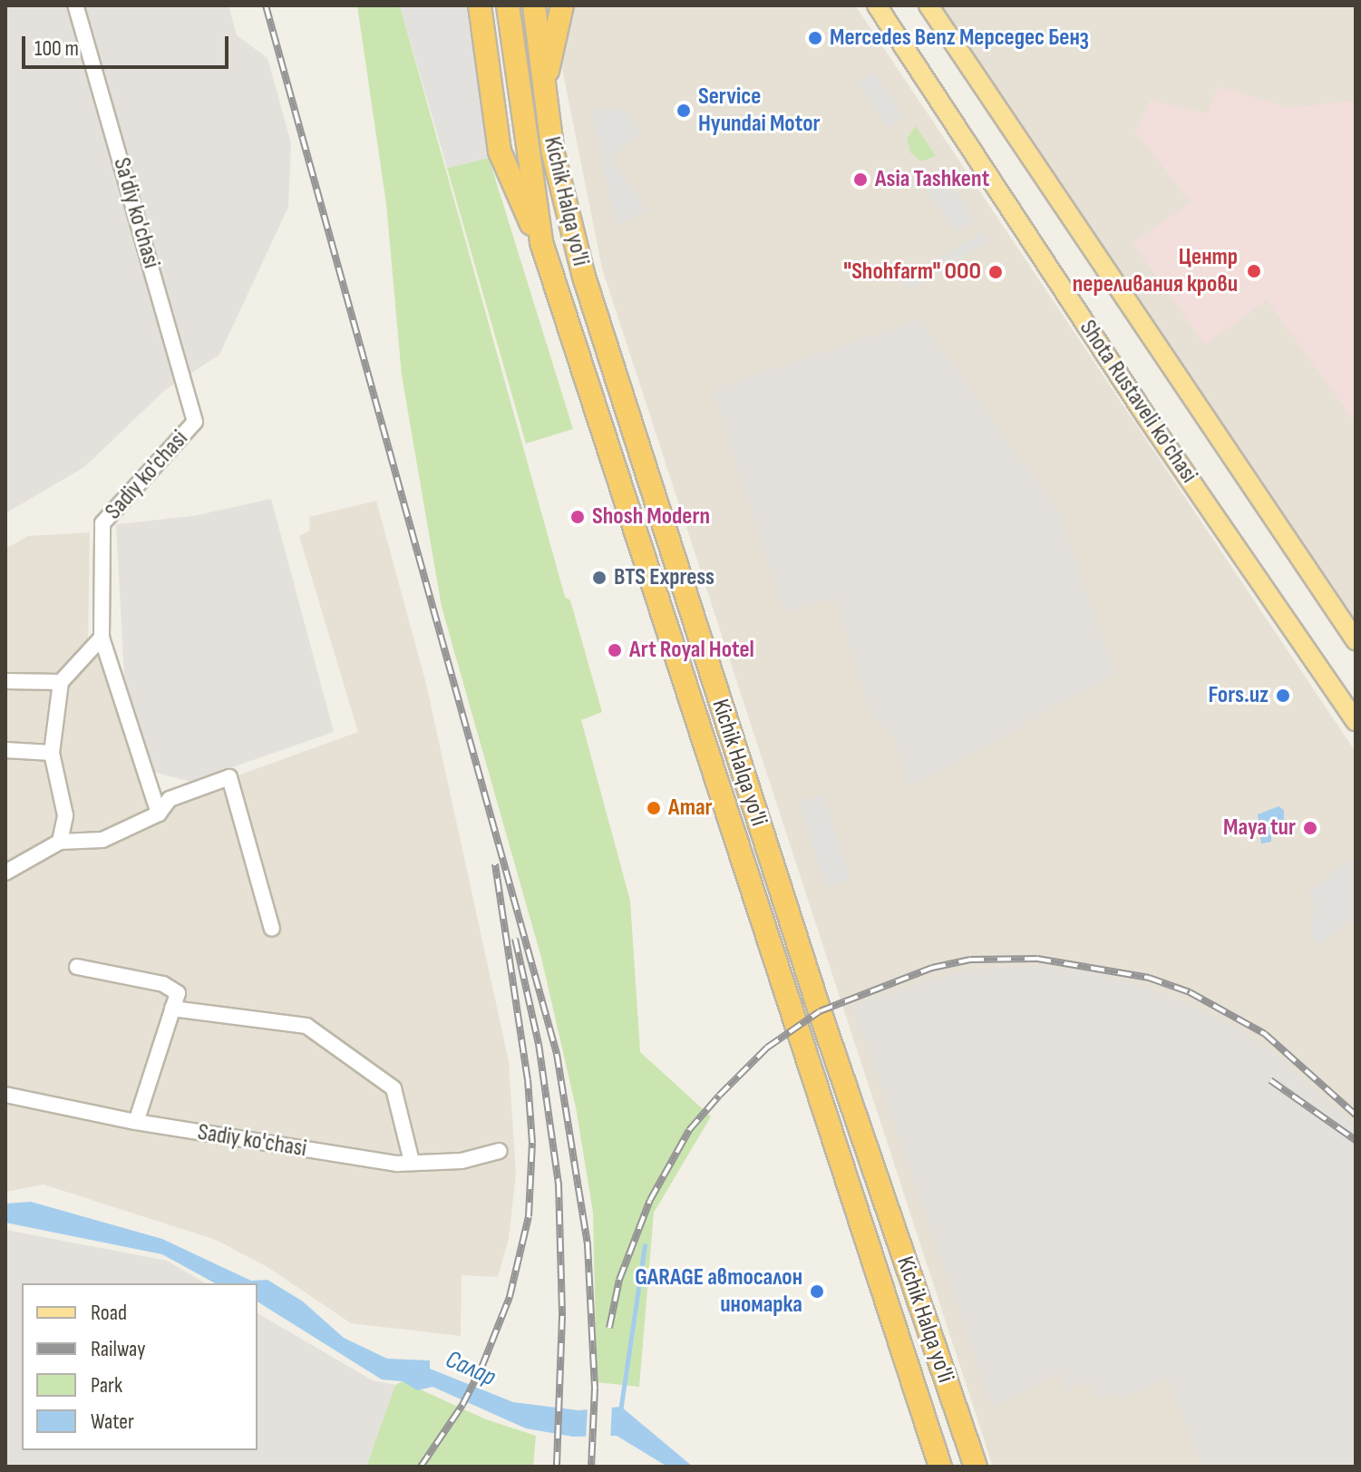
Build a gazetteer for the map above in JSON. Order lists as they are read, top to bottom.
{
  "streets": {
    "highway": ["Kichik Halqa yo'li"],
    "main road": ["Shota Rustaveli ko'chasi"],
    "street": ["Sa'diy ko'chasi", "Sadiy ko'chasi"]
  },
  "crossings": [
    ["Sa'diy ko'chasi", "Sadiy ko'chasi"]
  ],
  "water": ["Салар"],
  "places": [
    "Mercedes Benz Мерседес Бенз",
    "Service Hyundai Motor",
    "Asia Tashkent",
    "Центр переливания крови",
    "\"Shohfarm\" OOO",
    "Shosh Modern",
    "BTS Express",
    "Art Royal Hotel",
    "Fors.uz",
    "Amar",
    "Maya tur",
    "GARAGE автосалон иномарка"
  ],
  "legend": [
    "Road",
    "Railway",
    "Park",
    "Water"
  ],
  "scale_bar": "100 m"
}
